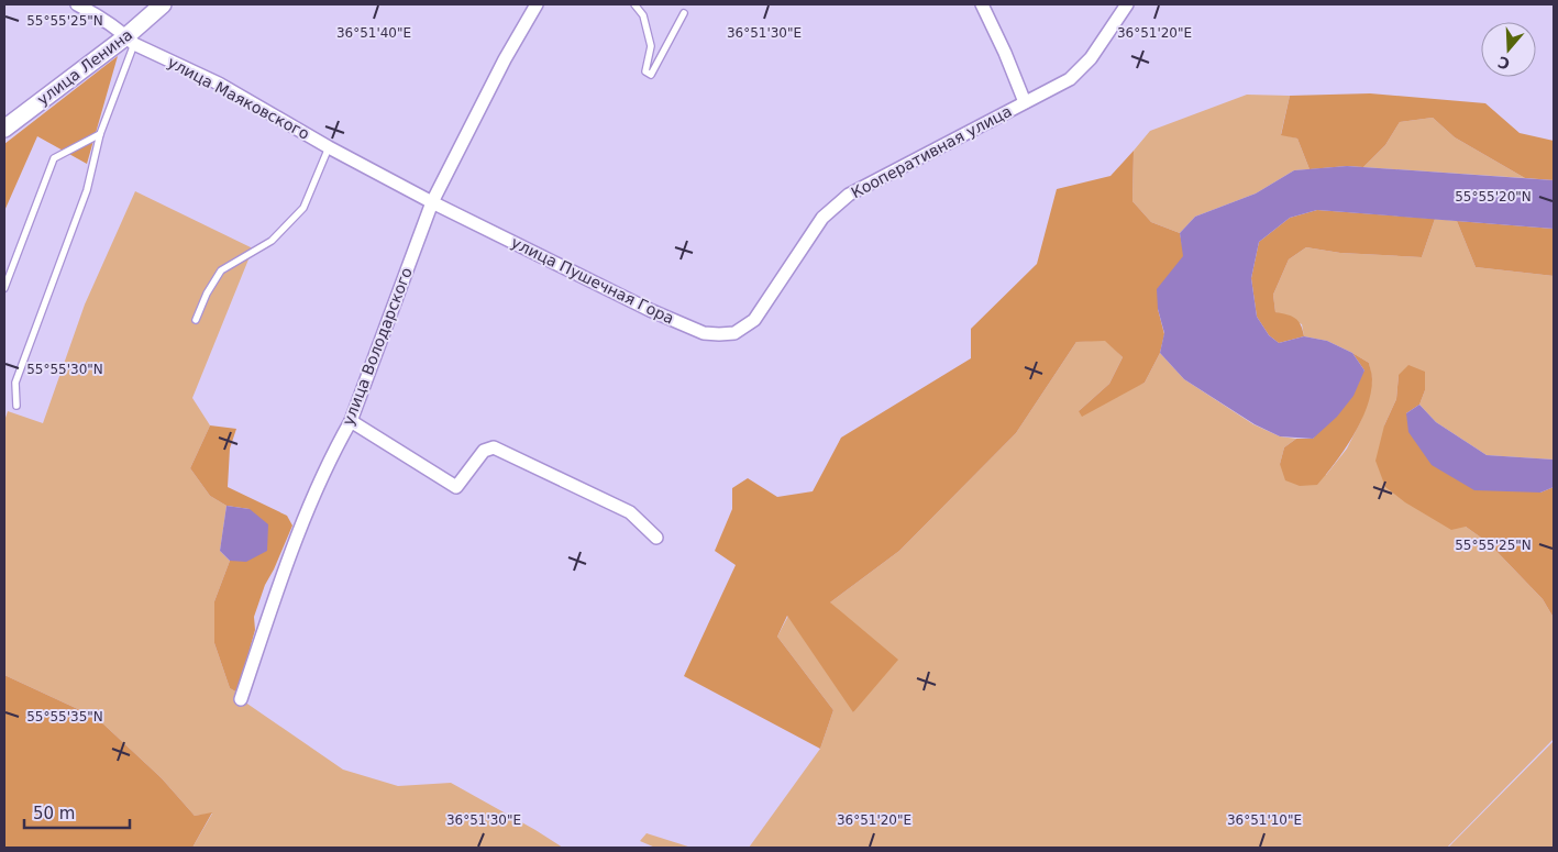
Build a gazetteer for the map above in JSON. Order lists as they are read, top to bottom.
{
  "streets": {
    "street": [
      "улица Ленина",
      "улица Маяковского",
      "Кооперативная улица",
      "улица Пушечная Гора",
      "улица Володарского"
    ]
  },
  "crossings": [
    ["улица Ленина", "улица Маяковского"],
    ["улица Маяковского", "улица Пушечная Гора"],
    ["улица Маяковского", "улица Володарского"],
    ["Кооперативная улица", "улица Пушечная Гора"],
    ["улица Пушечная Гора", "улица Володарского"]
  ],
  "scale_bar": "50 m",
  "north": "bottom",
  "coordinates": [
    "55°55'25\"N",
    "36°51'40\"E",
    "36°51'30\"E",
    "36°51'20\"E",
    "55°55'20\"N",
    "55°55'30\"N",
    "55°55'35\"N",
    "36°51'10\"E"
  ]
}
